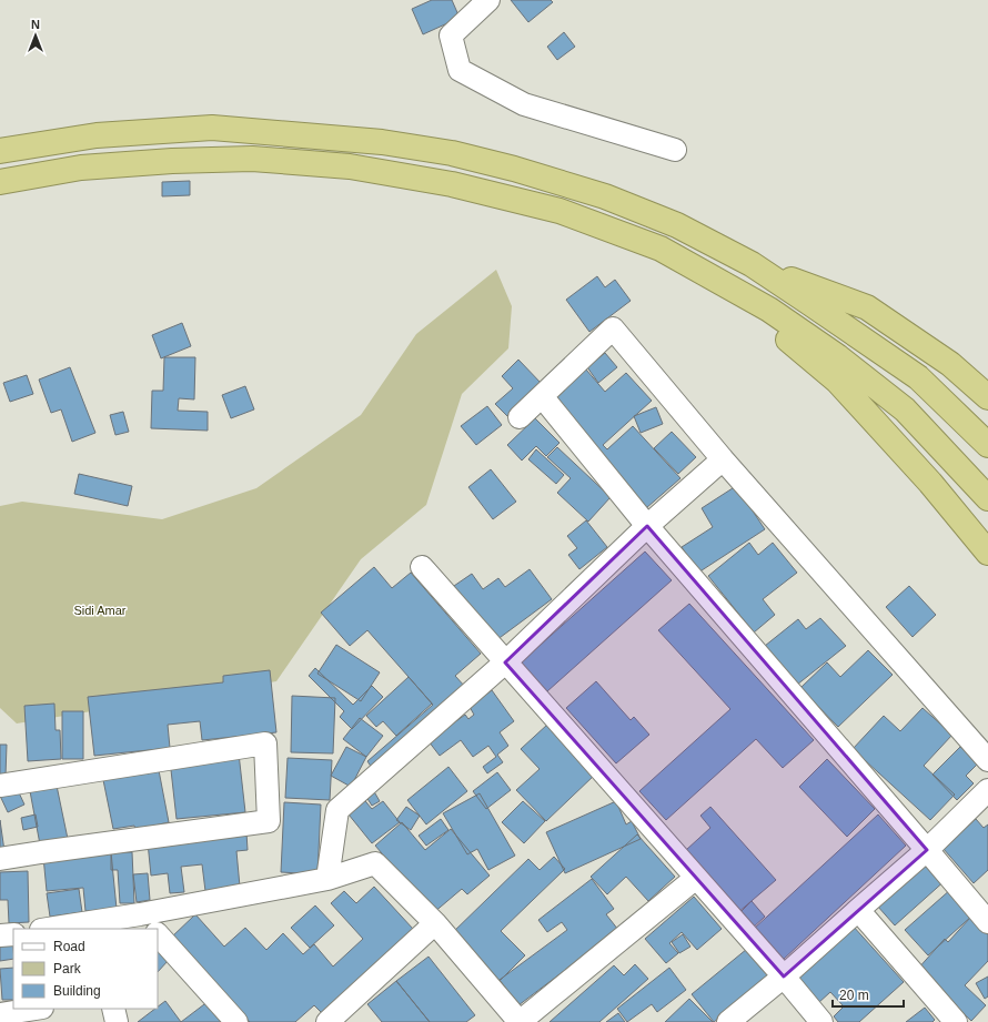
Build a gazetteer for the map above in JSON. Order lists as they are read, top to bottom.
{
  "parks": ["Sidi Amar"],
  "legend": ["Road", "Park", "Building"],
  "scale_bar": "20 m",
  "north": "top"
}
